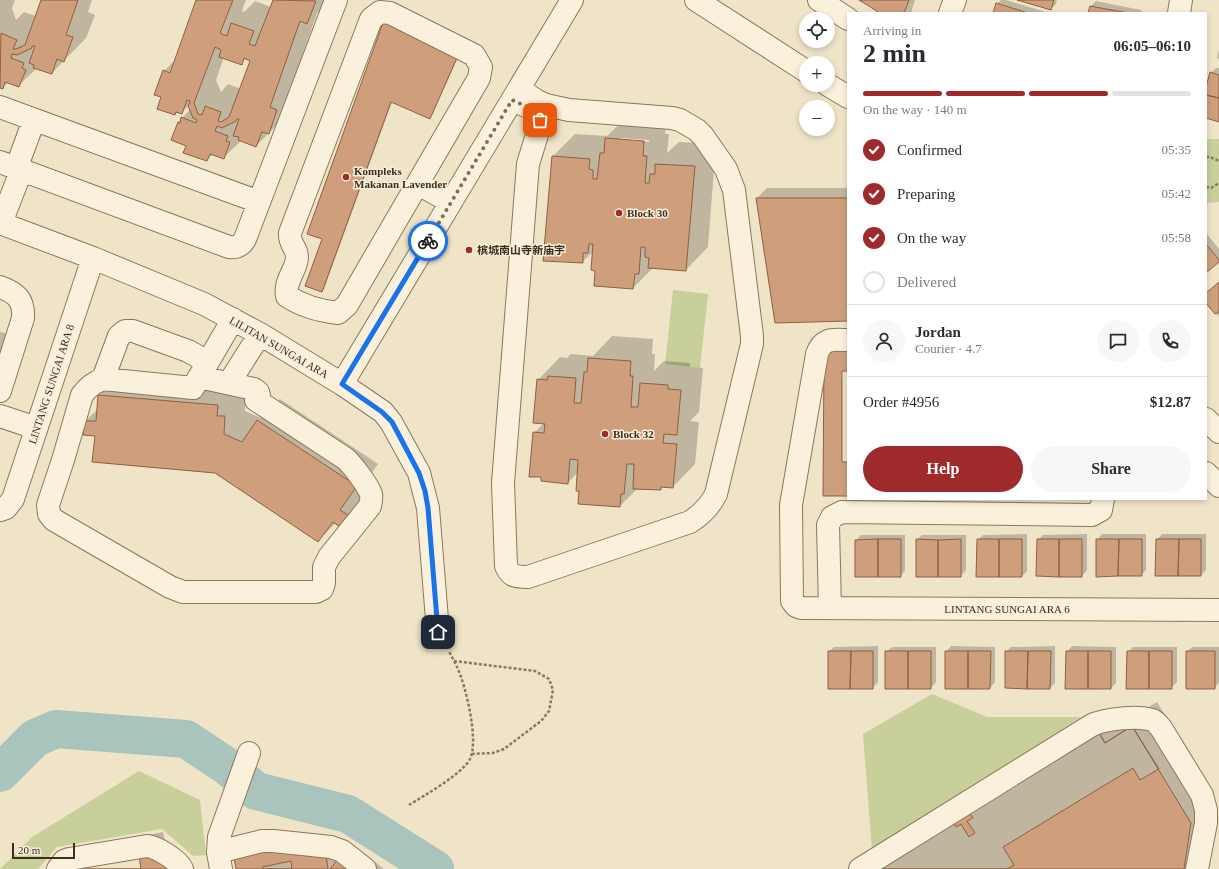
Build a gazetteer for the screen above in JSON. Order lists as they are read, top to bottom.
{
  "streets": {
    "street": ["LILITAN SUNGAI ARA", "LINTANG SUNGAI ARA 8", "LINTANG SUNGAI ARA 6"]
  },
  "crossings": [
    ["LILITAN SUNGAI ARA", "LINTANG SUNGAI ARA 8"]
  ],
  "places": [
    "Kompleks Makanan Lavender",
    "Block 30",
    "槟城南山寺新庙宇",
    "Block 32"
  ],
  "scale_bar": "20 m",
  "page": {
    "map_buttons": ["+", "−"],
    "heading": ["2 min", "Arriving in", "06:05–06:10"],
    "panel": [
      "Jordan",
      "Courier · 4.7",
      "Order #4956",
      "$12.87"
    ],
    "bar": "On the way · 140 m",
    "list": [
      ["Confirmed", "05:35"],
      ["Preparing", "05:42"],
      ["On the way", "05:58"],
      "Delivered"
    ],
    "buttons": ["Help", "Share"],
    "scale": "20 m"
  }
}
